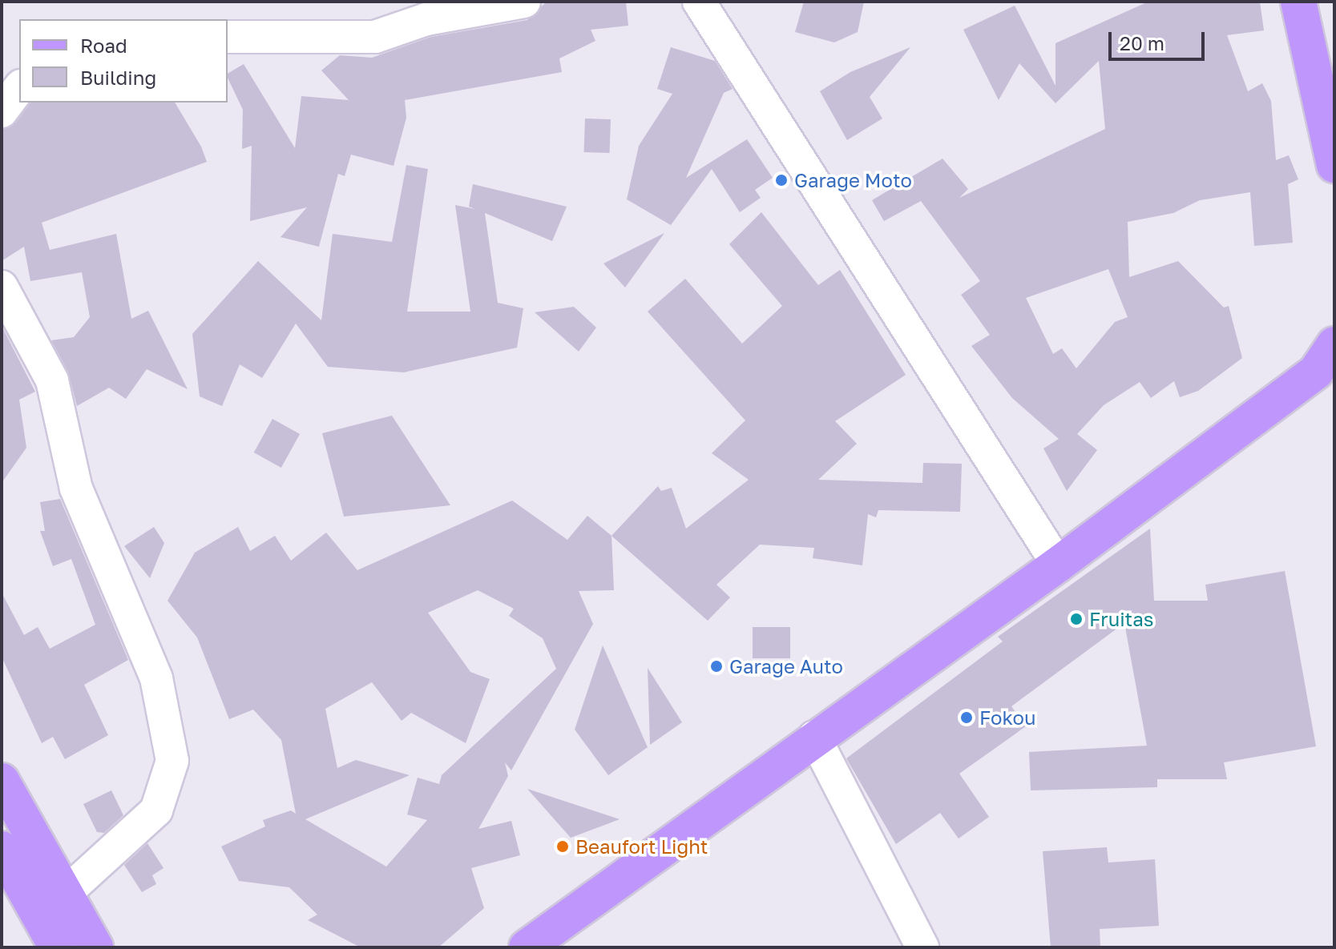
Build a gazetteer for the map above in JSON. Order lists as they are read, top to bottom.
{
  "places": [
    "Garage Moto",
    "Fruitas",
    "Garage Auto",
    "Fokou",
    "Beaufort Light"
  ],
  "legend": ["Road", "Building"],
  "scale_bar": "20 m"
}
